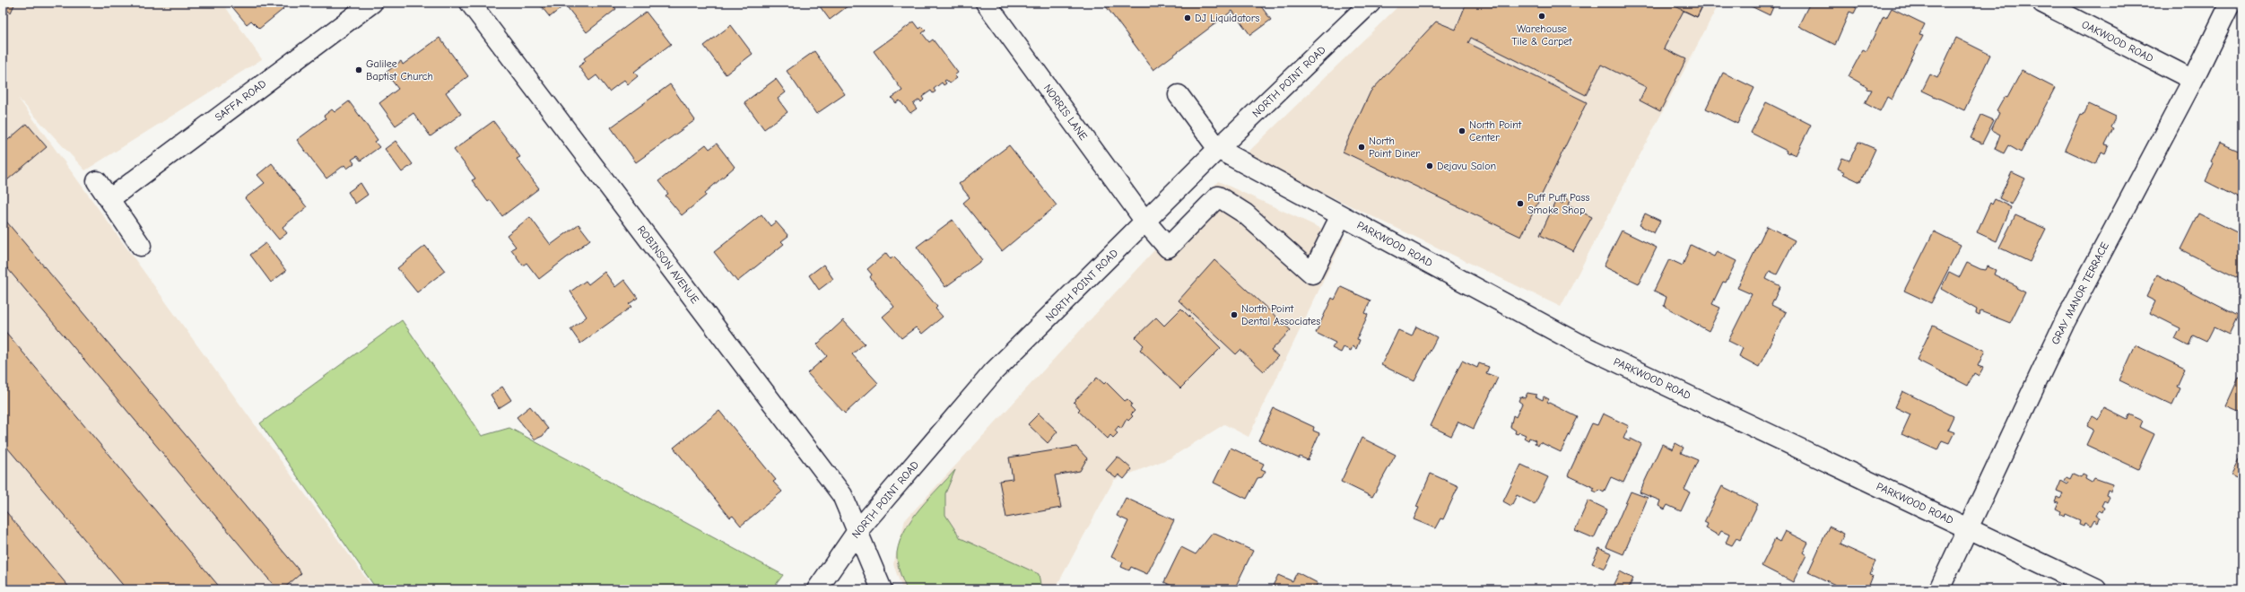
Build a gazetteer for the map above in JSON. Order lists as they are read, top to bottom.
{
  "streets": {
    "street": [
      "OAKWOOD ROAD",
      "NORTH POINT ROAD",
      "SAFFA ROAD",
      "NORRIS LANE",
      "PARKWOOD ROAD",
      "ROBINSON AVENUE",
      "GRAY MANOR TERRACE"
    ]
  },
  "crossings": [
    ["OAKWOOD ROAD", "GRAY MANOR TERRACE"],
    ["NORTH POINT ROAD", "NORRIS LANE"],
    ["NORTH POINT ROAD", "PARKWOOD ROAD"],
    ["NORTH POINT ROAD", "ROBINSON AVENUE"],
    ["NORRIS LANE", "PARKWOOD ROAD"],
    ["PARKWOOD ROAD", "GRAY MANOR TERRACE"]
  ],
  "places": [
    "Warehouse Tile & Carpet",
    "DJ Liquidators",
    "Galilee Baptist Church",
    "North Point Center",
    "North Point Diner",
    "Dejavu Salon",
    "Puff Puff Pass Smoke Shop",
    "North Point Dental Associates"
  ]
}
